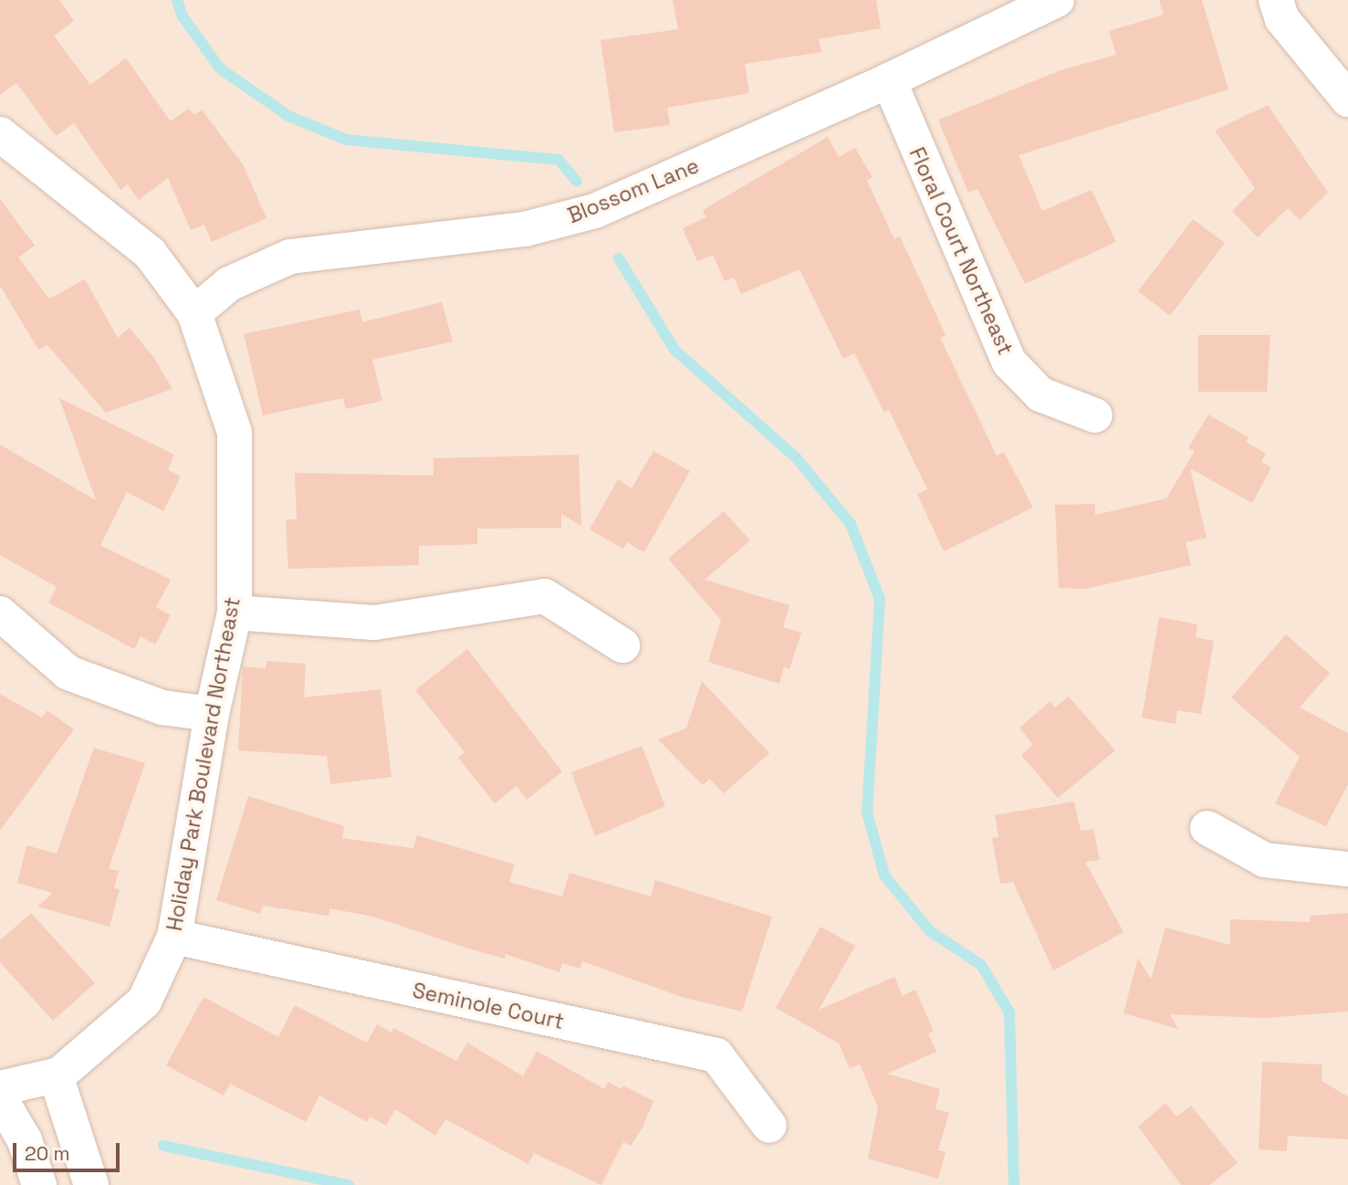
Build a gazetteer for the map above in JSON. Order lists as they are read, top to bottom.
{
  "streets": {
    "street": [
      "Blossom Lane",
      "Floral Court Northeast",
      "Holiday Park Boulevard Northeast",
      "Seminole Court"
    ]
  },
  "crossings": [
    ["Blossom Lane", "Floral Court Northeast"],
    ["Blossom Lane", "Holiday Park Boulevard Northeast"],
    ["Holiday Park Boulevard Northeast", "Seminole Court"]
  ],
  "scale_bar": "20 m"
}
